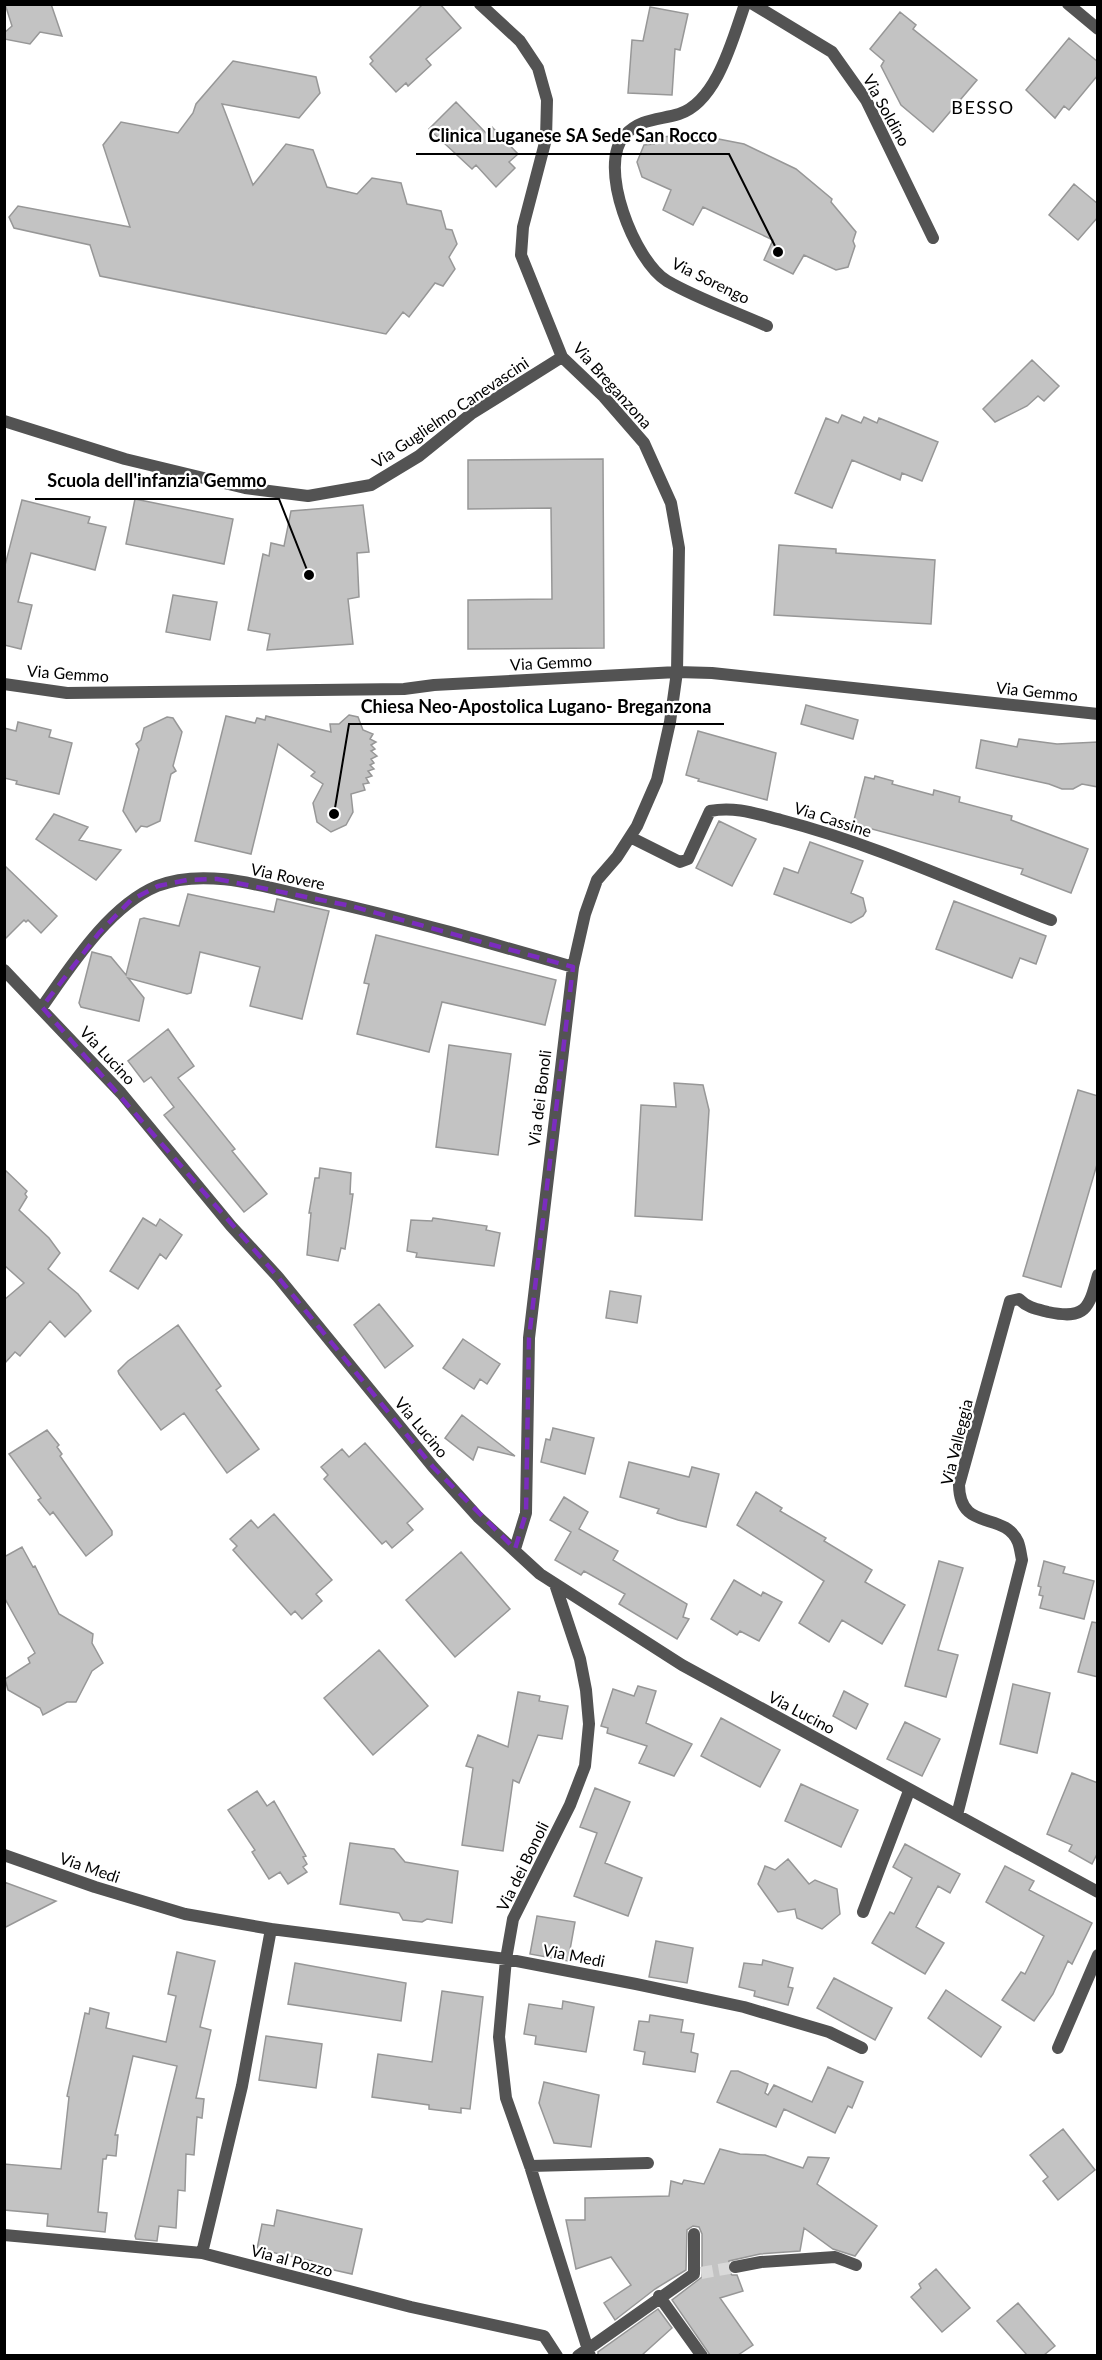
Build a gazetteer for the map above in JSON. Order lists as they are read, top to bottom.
{
  "streets": {
    "street": [
      "Via Soldino",
      "Via Sorengo",
      "Via Breganzona",
      "Via Guglielmo Canevascini",
      "Via Gemmo",
      "Via Cassine",
      "Via Rovere",
      "Via Lucino",
      "Via dei Bonoli",
      "Via Valleggia",
      "Via Medi",
      "Via al Pozzo"
    ]
  },
  "crossings": [
    ["Via Breganzona", "Via Guglielmo Canevascini"],
    ["Via Breganzona", "Via Gemmo"],
    ["Via Breganzona", "Via dei Bonoli"],
    ["Via Gemmo", "Via dei Bonoli"],
    ["Via Cassine", "Via dei Bonoli"],
    ["Via Rovere", "Via Lucino"],
    ["Via Rovere", "Via dei Bonoli"],
    ["Via Lucino", "Via dei Bonoli"],
    ["Via Lucino", "Via Valleggia"],
    ["Via dei Bonoli", "Via Medi"]
  ],
  "districts": ["BESSO"],
  "places": ["Clinica Luganese SA Sede San Rocco", "Scuola dell'infanzia Gemmo", "Chiesa Neo-Apostolica Lugano- Breganzona"]
}
